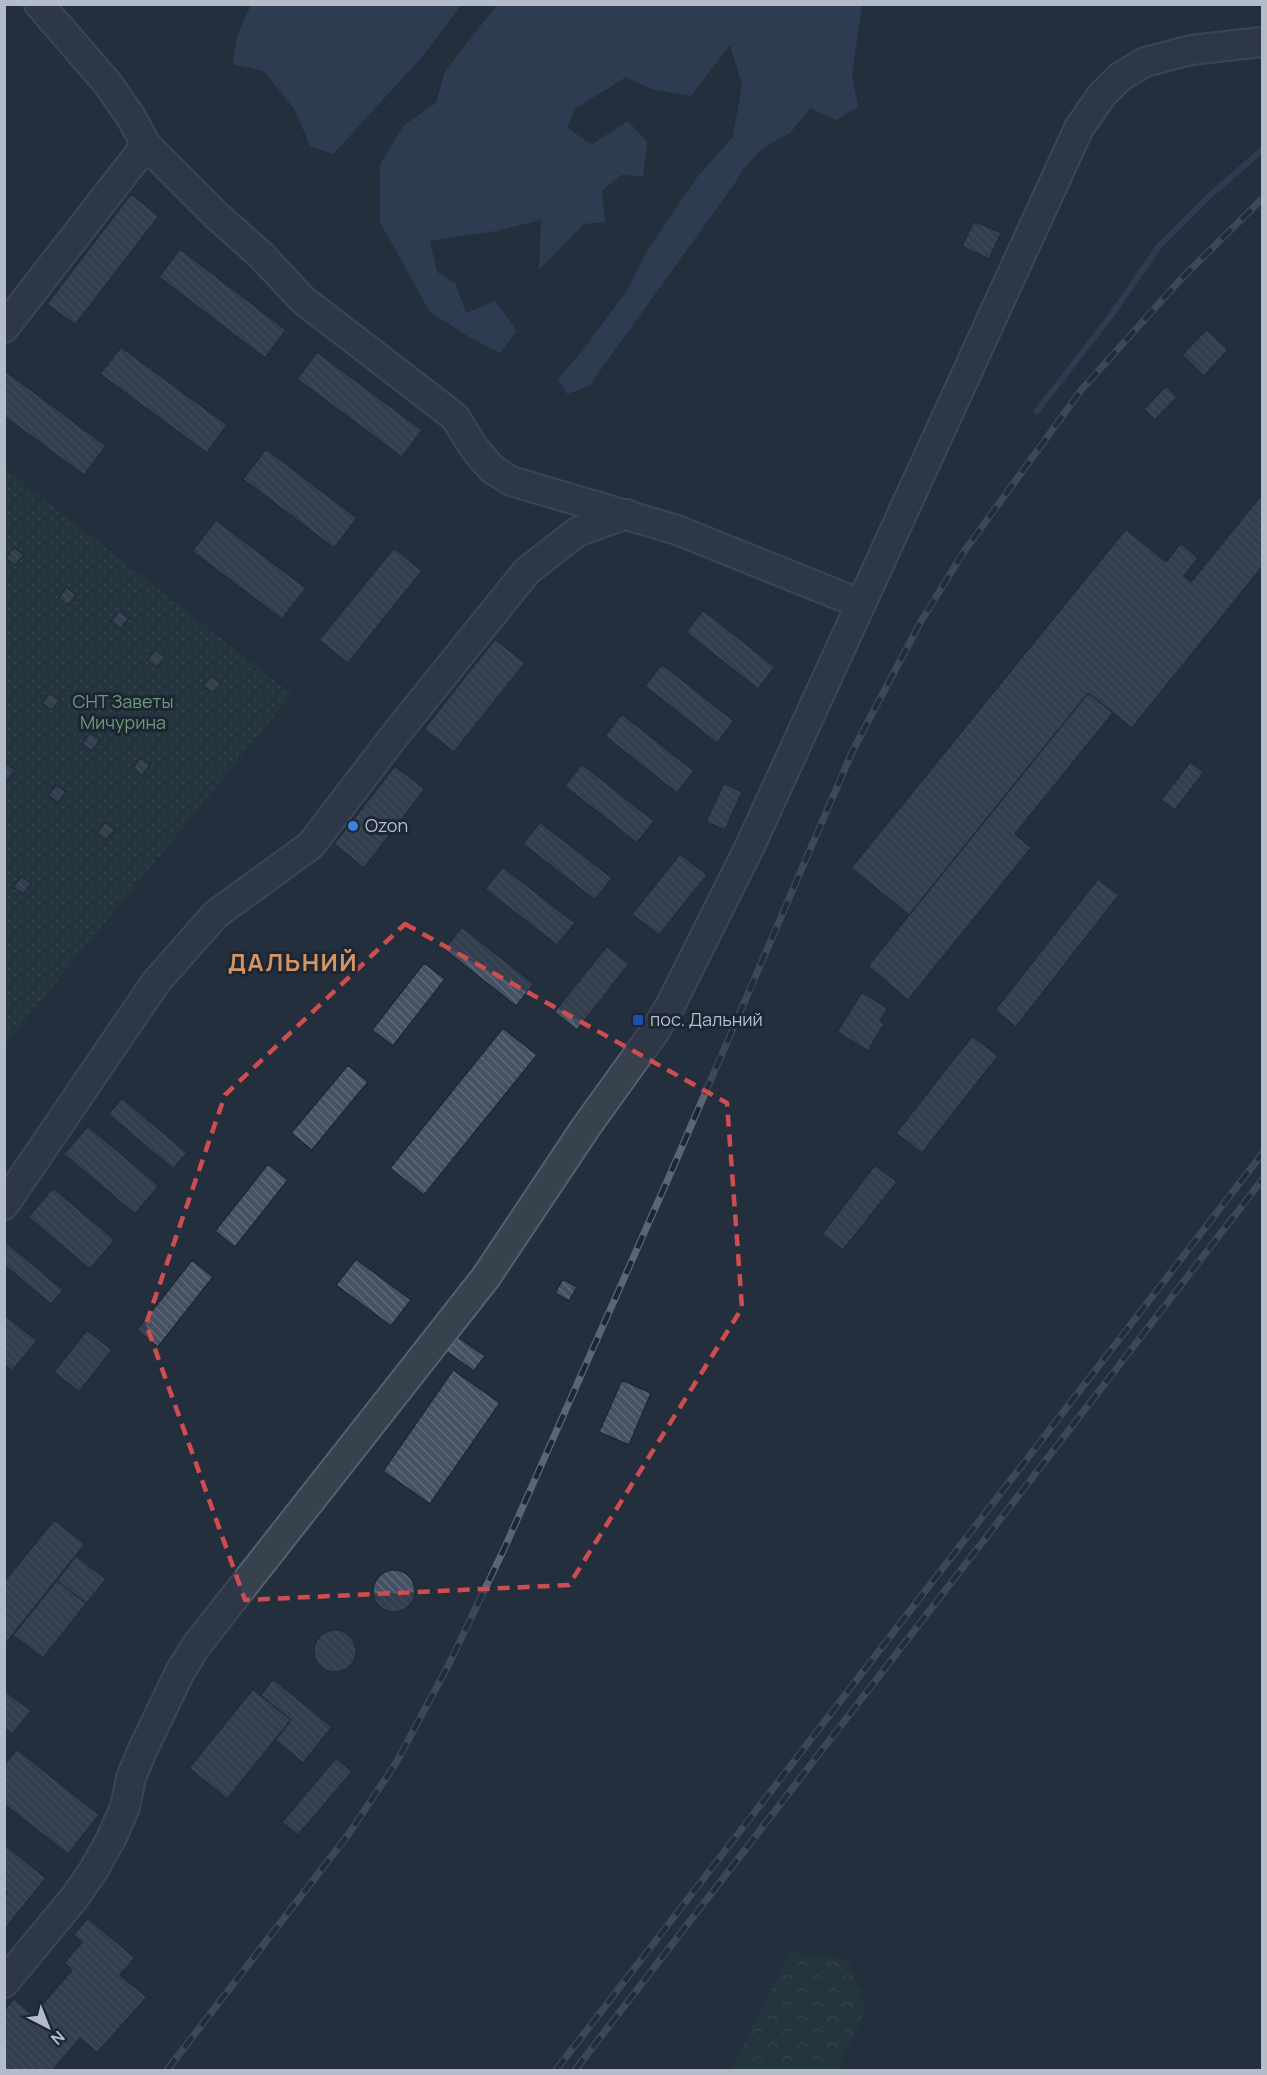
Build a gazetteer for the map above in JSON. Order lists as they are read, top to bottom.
{
  "districts": ["ДАЛЬНИЙ"],
  "parks": ["СНТ Заветы Мичурина"],
  "places": {
    "other": ["Ozon"],
    "transit": ["пос. Дальний"]
  },
  "north": "bottom right"
}
